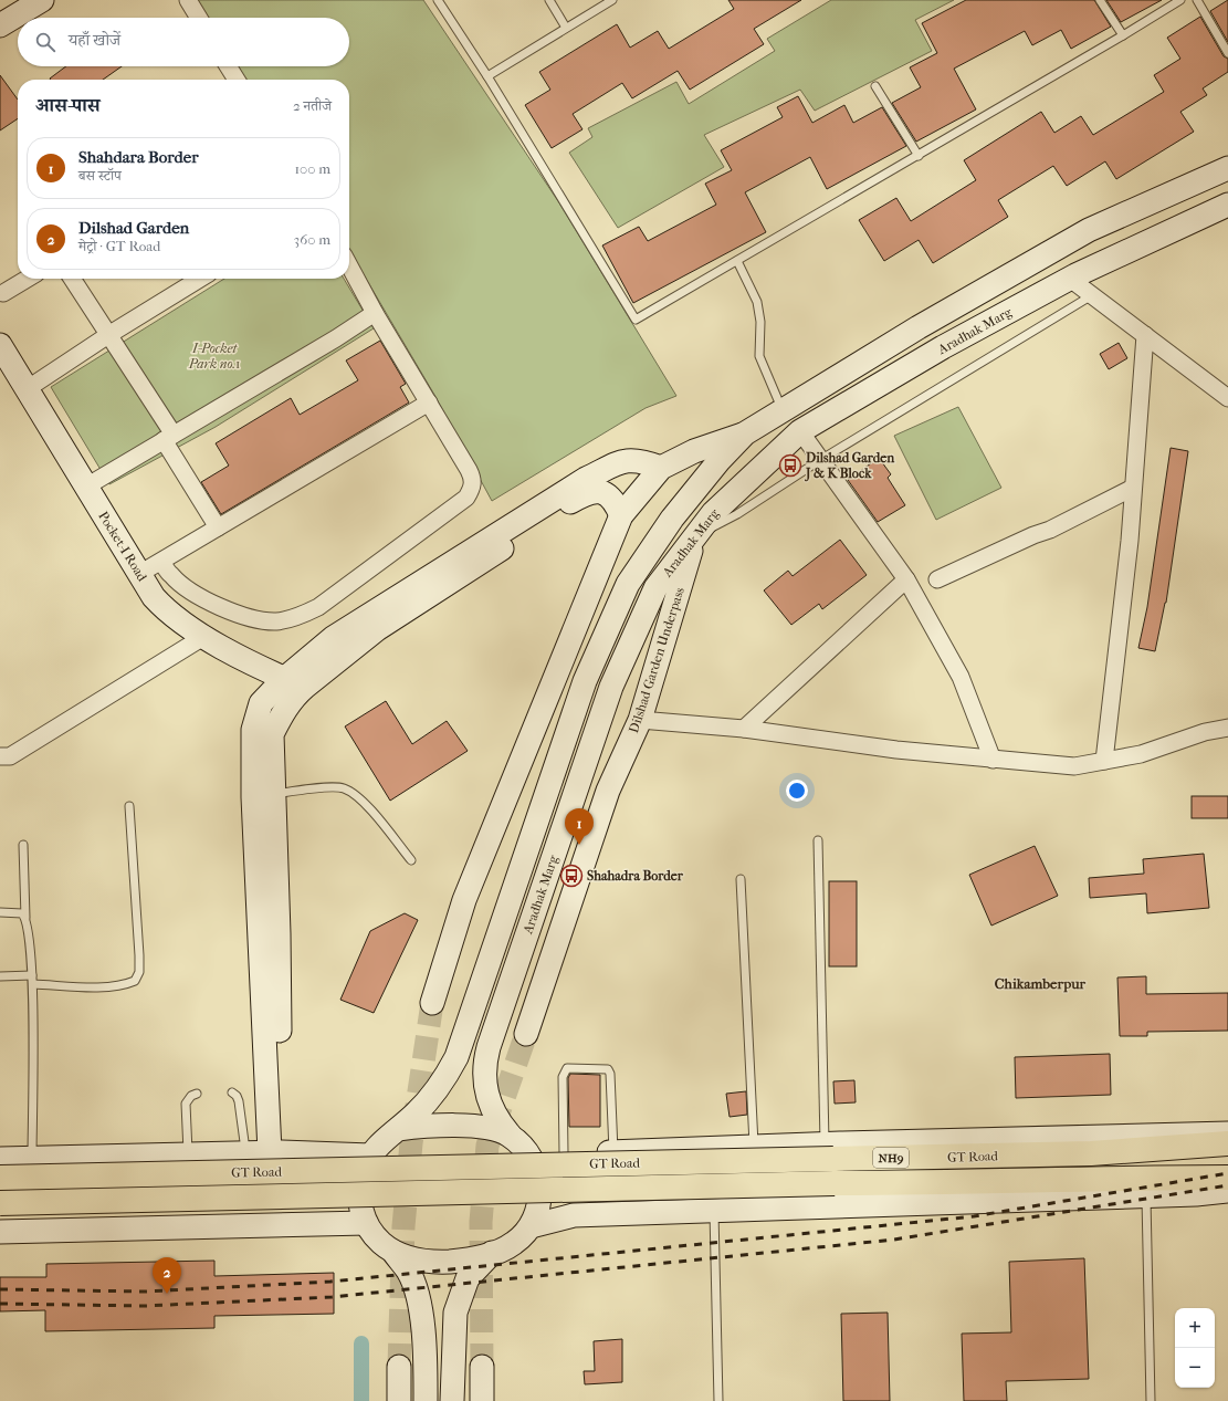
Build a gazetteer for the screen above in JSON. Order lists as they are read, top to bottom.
{
  "streets": {
    "highway": ["GT Road", "NH9"],
    "main road": ["Aradhak Marg", "Pocket-I Road", "Dilshad Garden Underpass"]
  },
  "crossings": [
    ["Aradhak Marg", "Dilshad Garden Underpass"],
    ["Aradhak Marg", "GT Road"]
  ],
  "districts": ["Chikamberpur"],
  "parks": ["I-Pocket Park no.1"],
  "places": {
    "bus stop": ["Dilshad Garden J & K Block", "Shahadra Border"]
  },
  "page": {
    "search": "यहाँ खोजें",
    "heading": ["आस-पास", "2 नतीजे"],
    "list": [
      {
        "mark": "1",
        "name": "Shahdara Border",
        "note": "बस स्टॉप",
        "value": "100 m"
      },
      {
        "mark": "2",
        "name": "Dilshad Garden",
        "note": "मेट्रो · GT Road",
        "value": "360 m"
      }
    ],
    "pins": ["1", "2"],
    "map_buttons": ["+", "−"]
  }
}
